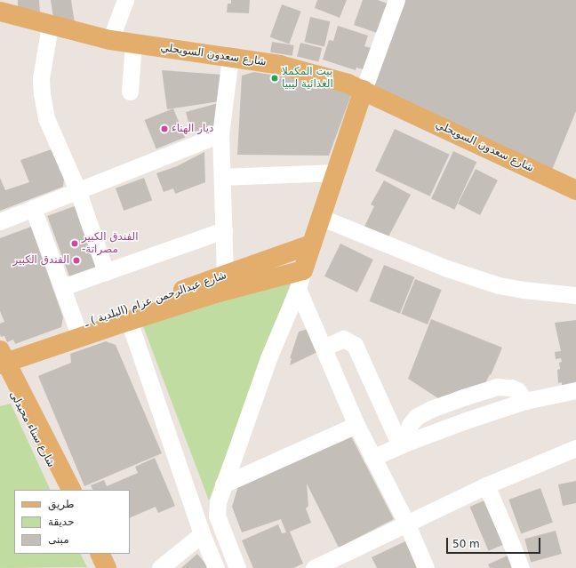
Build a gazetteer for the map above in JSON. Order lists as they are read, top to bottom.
{
  "streets": {
    "main road": ["شارع سعدون السويحلي", "شارع عبدالرحمن عزام (البلدية ) ـ", "شارع سناء محيدلى"]
  },
  "crossings": [
    ["شارع عبدالرحمن عزام (البلدية ) ـ", "شارع سناء محيدلى"]
  ],
  "places": [
    "بيت المكملا الغذائية ليبيا",
    "ديار الهناء",
    "الفندق الكبير -مصراتة",
    "الفندق الكبير"
  ],
  "legend": ["طريق", "حديقة", "مبنى"],
  "scale_bar": "50 m"
}
